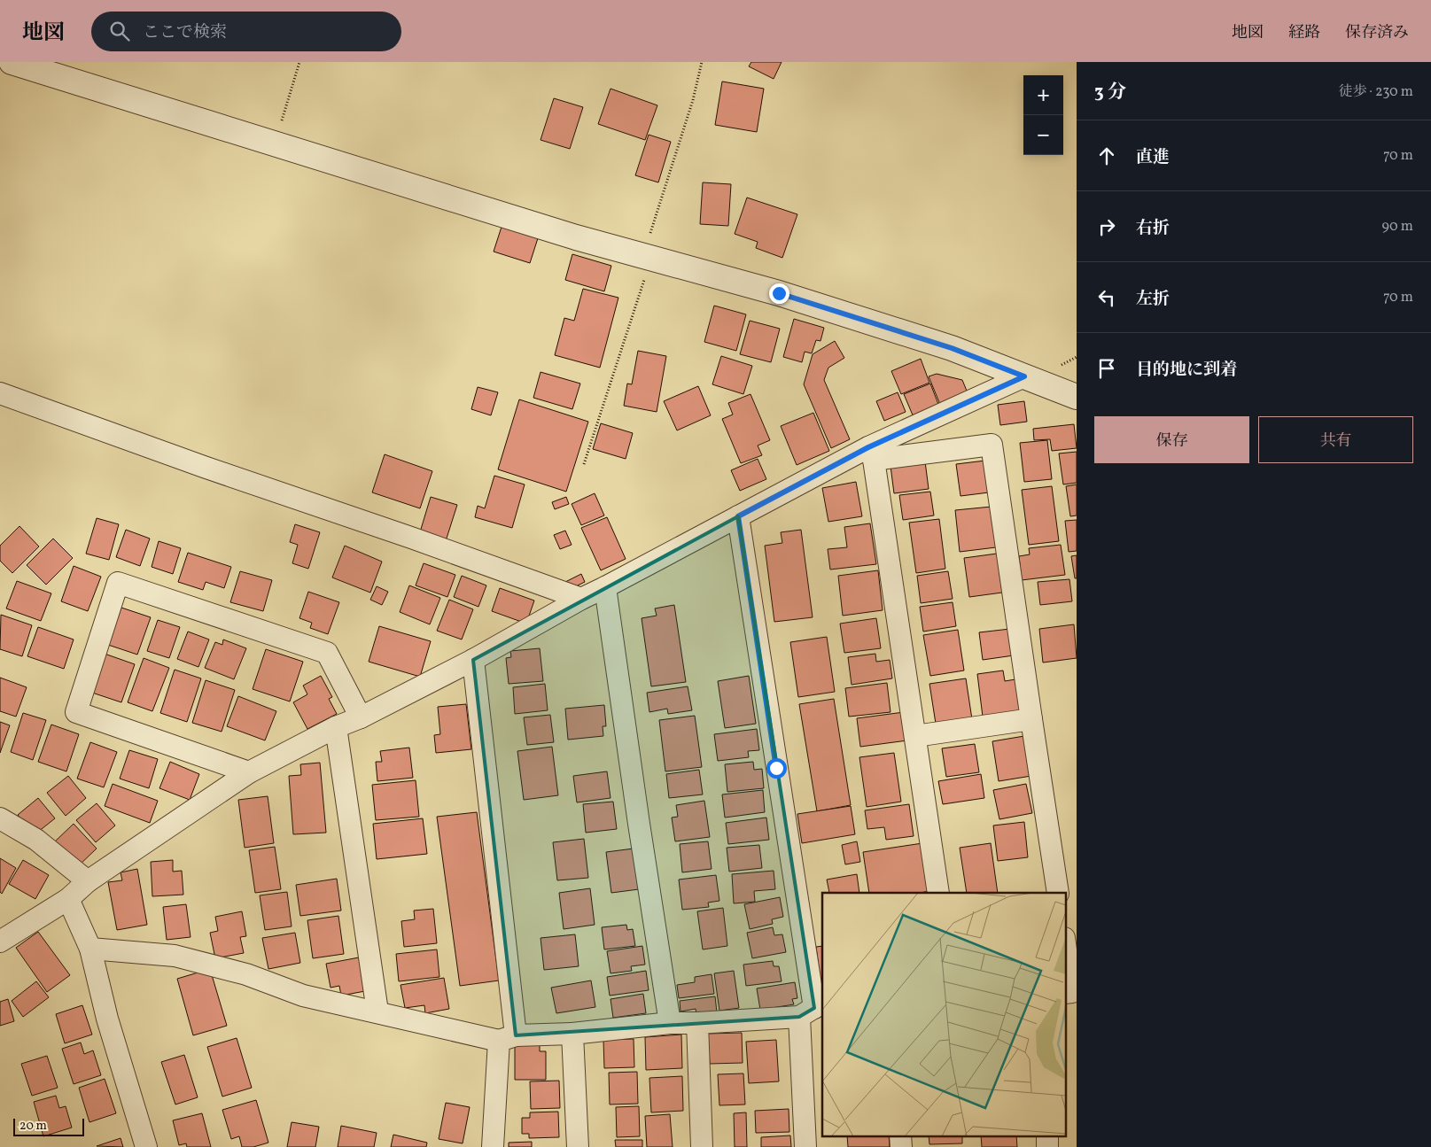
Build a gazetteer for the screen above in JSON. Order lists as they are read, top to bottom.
{
  "scale_bar": "20 m",
  "page": {
    "header": "地図",
    "search": "ここで検索",
    "nav": ["地図", "経路", "保存済み"],
    "heading": ["3 分", "徒歩 · 230 m"],
    "map_buttons": ["+", "−"],
    "list": [
      ["直進", "70 m"],
      ["右折", "90 m"],
      ["左折", "70 m"],
      "目的地に到着"
    ],
    "buttons": ["保存", "共有"],
    "scale": "20 m"
  }
}
